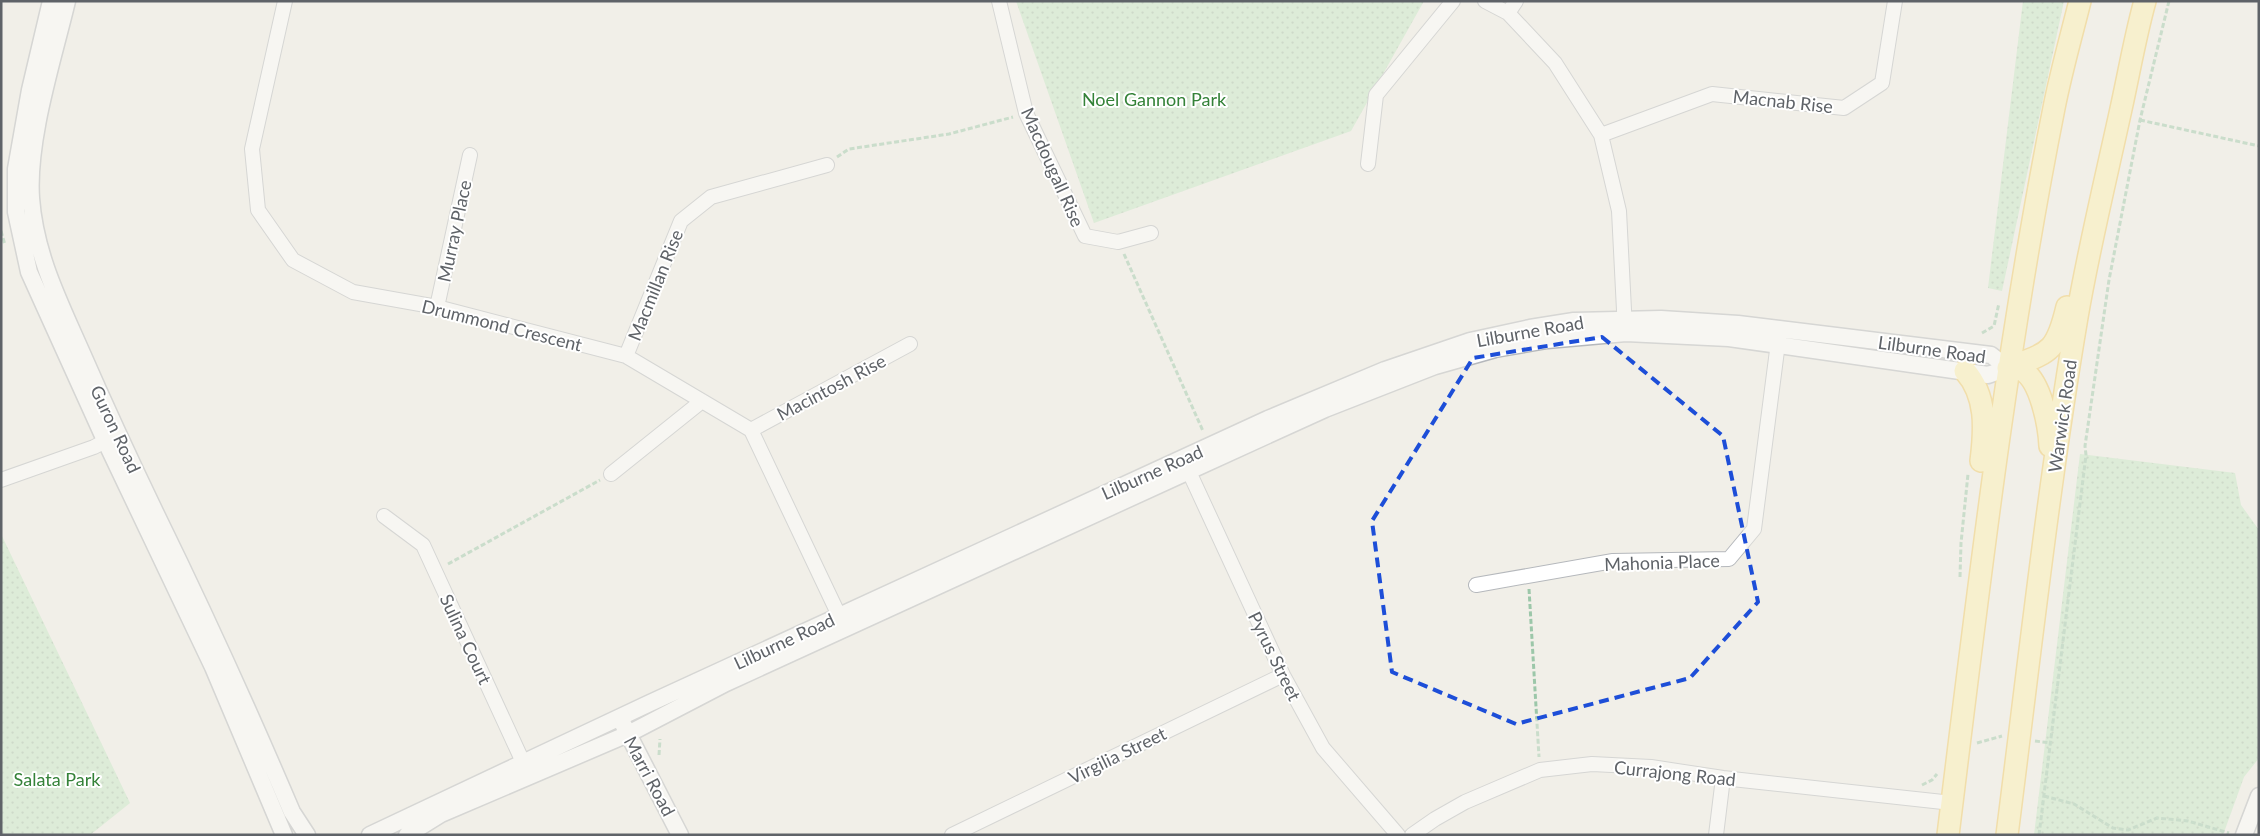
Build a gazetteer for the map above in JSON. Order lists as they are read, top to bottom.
{
  "streets": {
    "main road": ["Warwick Road"],
    "street": [
      "Macnab Rise",
      "Macdougall Rise",
      "Murray Place",
      "Macmillan Rise",
      "Drummond Crescent",
      "Lilburne Road",
      "Macintosh Rise",
      "Guron Road",
      "Mahonia Place",
      "Sulina Court",
      "Pyrus Street",
      "Virgilia Street",
      "Currajong Road",
      "Marri Road"
    ]
  },
  "crossings": [
    ["Murray Place", "Drummond Crescent"],
    ["Macmillan Rise", "Drummond Crescent"],
    ["Drummond Crescent", "Macintosh Rise"],
    ["Lilburne Road", "Mahonia Place"],
    ["Lilburne Road", "Sulina Court"],
    ["Lilburne Road", "Pyrus Street"],
    ["Lilburne Road", "Marri Road"],
    ["Pyrus Street", "Virgilia Street"]
  ],
  "parks": ["Noel Gannon Park", "Salata Park"]
}
